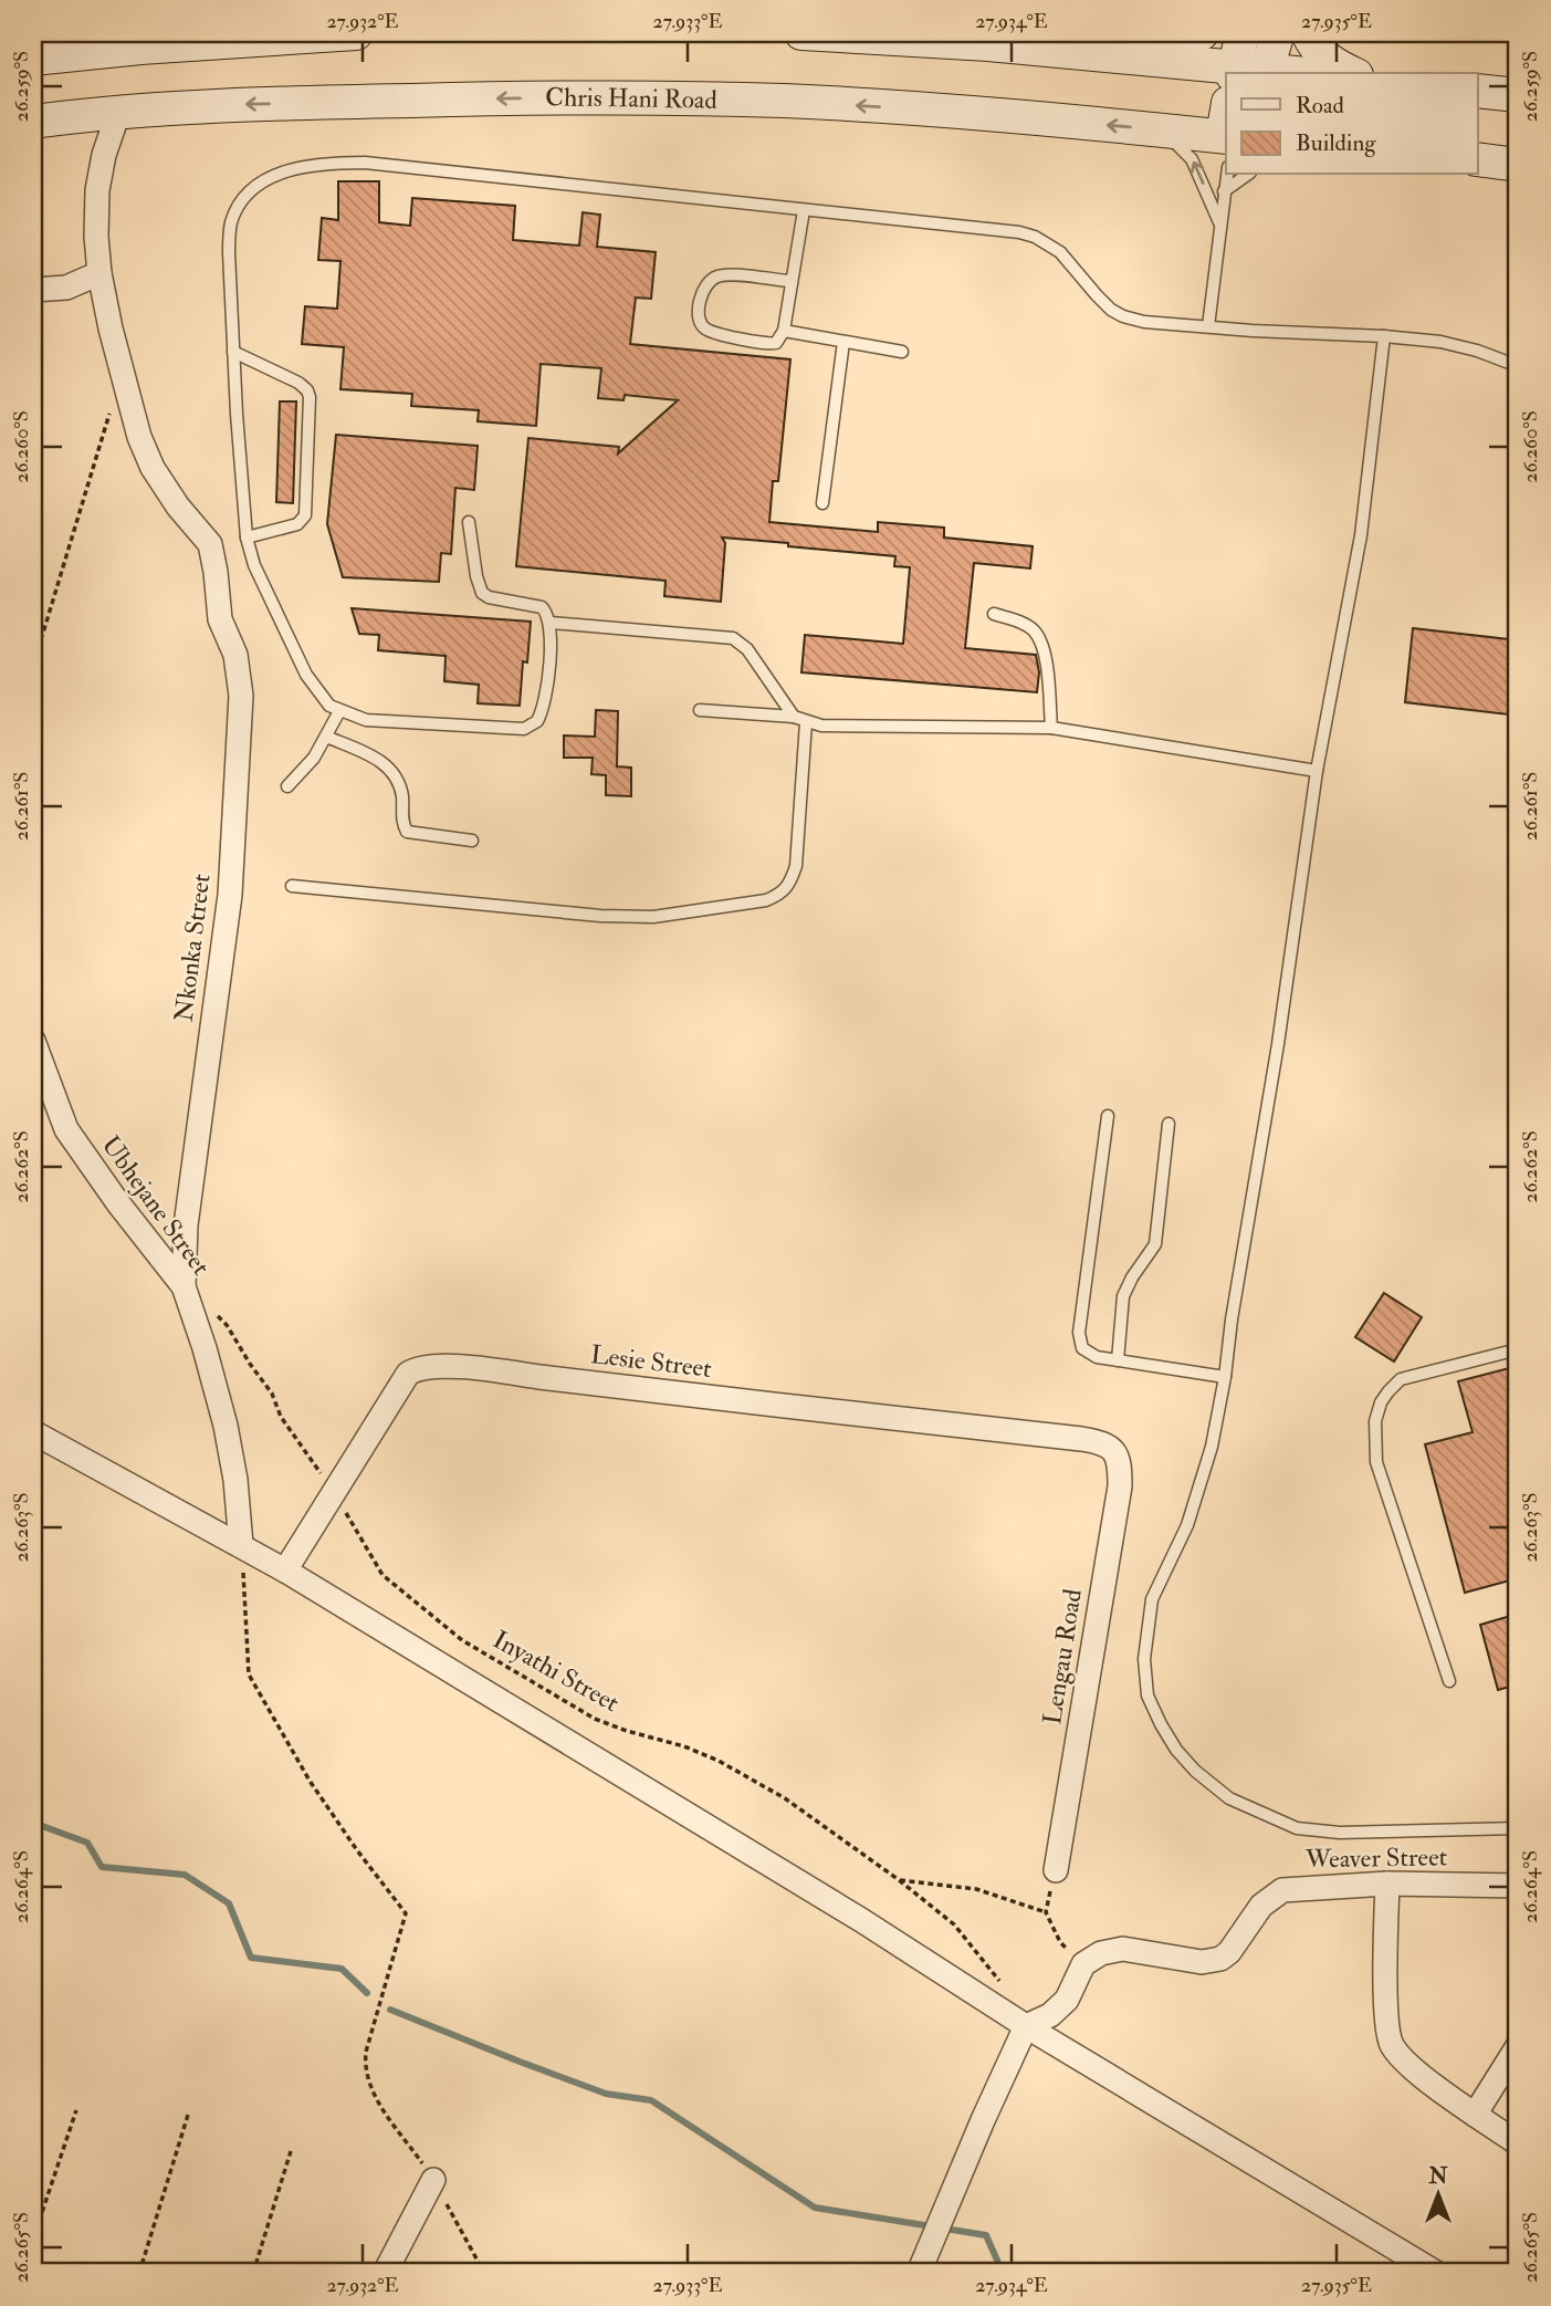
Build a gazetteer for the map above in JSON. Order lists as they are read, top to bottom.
{
  "streets": {
    "main road": ["Chris Hani Road"],
    "street": [
      "Nkonka Street",
      "Ubhejane Street",
      "Lesie Street",
      "Lengau Road",
      "Weaver Street"
    ],
    "path": ["Inyathi Street"]
  },
  "crossings": [
    ["Chris Hani Road", "Nkonka Street"],
    ["Nkonka Street", "Ubhejane Street"],
    ["Lesie Street", "Lengau Road"],
    ["Lesie Street", "Inyathi Street"]
  ],
  "legend": ["Road", "Building"],
  "north": "top",
  "coordinates": [
    "27.932°E",
    "27.933°E",
    "27.934°E",
    "27.935°E",
    "26.259°S",
    "26.260°S",
    "26.261°S",
    "26.262°S",
    "26.263°S",
    "26.264°S",
    "26.265°S"
  ]
}
